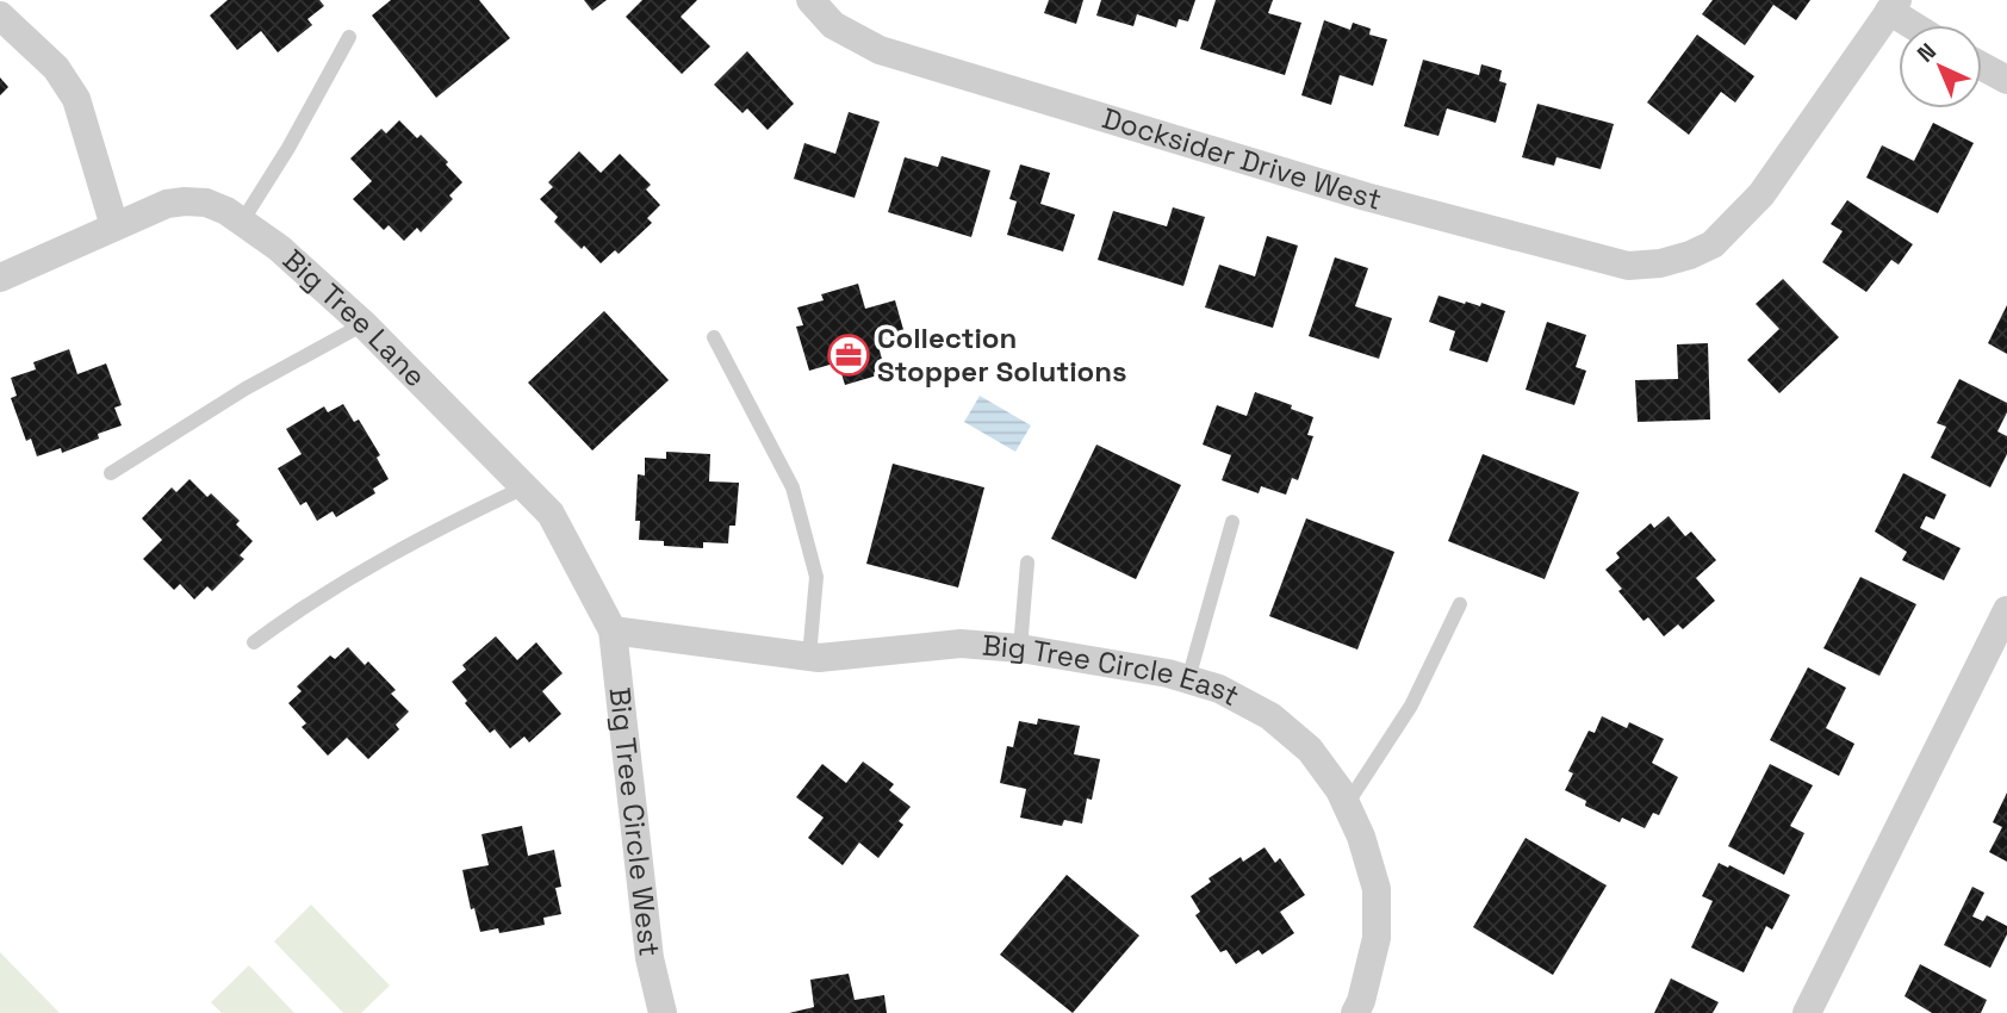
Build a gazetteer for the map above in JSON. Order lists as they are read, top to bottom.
{
  "streets": {
    "street": [
      "Docksider Drive West",
      "Big Tree Lane",
      "Big Tree Circle East",
      "Big Tree Circle West"
    ]
  },
  "crossings": [
    ["Big Tree Lane", "Big Tree Circle East"],
    ["Big Tree Lane", "Big Tree Circle West"],
    ["Big Tree Circle East", "Big Tree Circle West"]
  ],
  "places": {
    "office": ["Collection Stopper Solutions"]
  },
  "north": "top left"
}
